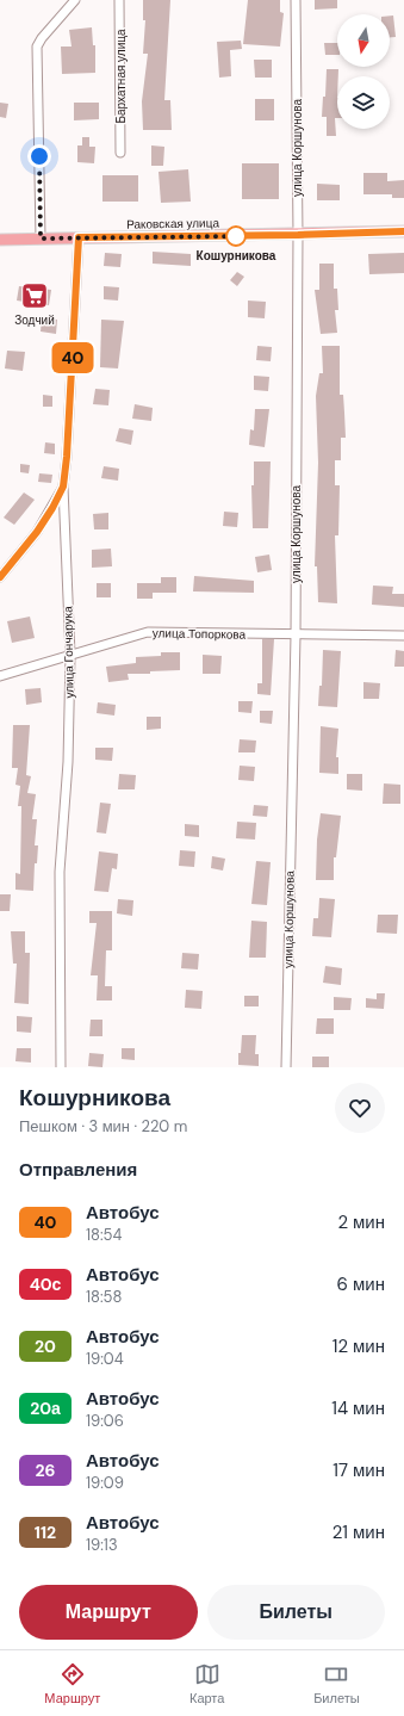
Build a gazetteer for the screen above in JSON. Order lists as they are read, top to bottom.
{
  "streets": {
    "main road": ["Раковская улица"],
    "street": [
      "Бархатная улица",
      "улица Коршунова",
      "улица Топоркова",
      "улица Гончарука"
    ]
  },
  "crossings": [
    ["улица Коршунова", "Раковская улица"],
    ["улица Коршунова", "улица Топоркова"],
    ["Раковская улица", "улица Гончарука"],
    ["улица Топоркова", "улица Гончарука"]
  ],
  "places": {
    "other": ["Кошурникова"],
    "supermarket": ["Зодчий"]
  },
  "lines": ["bus line 40"],
  "north": "bottom",
  "page": {
    "on_map": "40",
    "heading": [
      ["Кошурникова", "Пешком · 3 мин · 220 m"],
      "Отправления"
    ],
    "list": [
      {
        "mark": "40",
        "name": "Автобус",
        "note": "18:54",
        "value": "2 мин"
      },
      {
        "mark": "40с",
        "name": "Автобус",
        "note": "18:58",
        "value": "6 мин"
      },
      {
        "mark": "20",
        "name": "Автобус",
        "note": "19:04",
        "value": "12 мин"
      },
      {
        "mark": "20а",
        "name": "Автобус",
        "note": "19:06",
        "value": "14 мин"
      },
      {
        "mark": "26",
        "name": "Автобус",
        "note": "19:09",
        "value": "17 мин"
      },
      {
        "mark": "112",
        "name": "Автобус",
        "note": "19:13",
        "value": "21 мин"
      }
    ],
    "buttons": ["Маршрут", "Билеты"],
    "tabs": ["Маршрут", "Карта", "Билеты"]
  }
}
